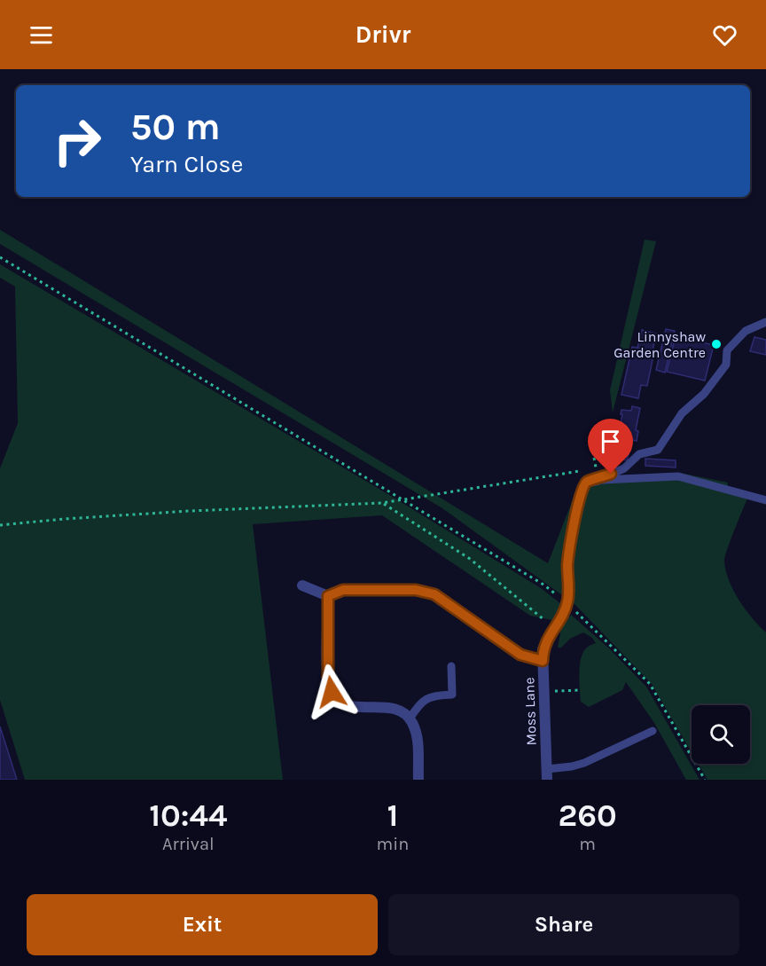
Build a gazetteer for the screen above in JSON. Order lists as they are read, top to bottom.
{
  "streets": {
    "street": ["Moss Lane"]
  },
  "places": ["Linnyshaw Garden Centre"],
  "page": {
    "header": "Drivr",
    "turn": ["50 m", "Yarn Close"],
    "eta": [
      "10:44",
      "Arrival",
      "1",
      "min",
      "260",
      "m"
    ],
    "buttons": ["Exit", "Share"]
  }
}
